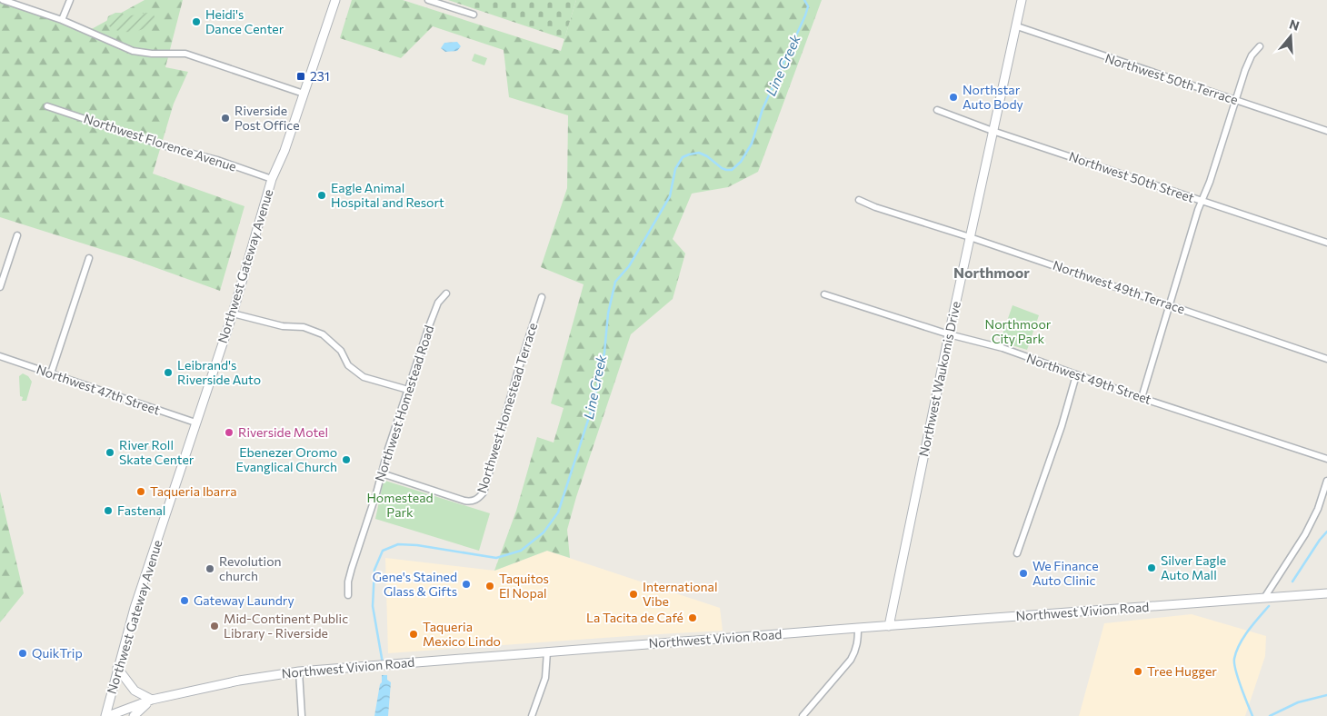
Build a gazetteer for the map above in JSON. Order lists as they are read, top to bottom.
{
  "streets": {
    "main road": ["Northwest Gateway Avenue", "Northwest Waukomis Drive", "Northwest Vivion Road"],
    "street": [
      "Northwest 50th Terrace",
      "Northwest Florence Avenue",
      "Northwest 50th Street",
      "Northwest 49th Terrace",
      "Northwest 49th Street",
      "Northwest 47th Street",
      "Northwest Homestead Road",
      "Northwest Homestead Terrace"
    ]
  },
  "crossings": [
    ["Northwest 50th Terrace", "Northwest Waukomis Drive"],
    ["Northwest Florence Avenue", "Northwest Gateway Avenue"],
    ["Northwest 50th Street", "Northwest Waukomis Drive"],
    ["Northwest Gateway Avenue", "Northwest 47th Street"],
    ["Northwest Gateway Avenue", "Northwest Vivion Road"],
    ["Northwest 49th Terrace", "Northwest Waukomis Drive"],
    ["Northwest Waukomis Drive", "Northwest 49th Street"],
    ["Northwest Waukomis Drive", "Northwest Vivion Road"],
    ["Northwest Homestead Road", "Northwest Homestead Terrace"]
  ],
  "districts": ["Northmoor"],
  "water": ["Line Creek"],
  "parks": ["Northmoor City Park", "Homestead Park"],
  "places": {
    "other": [
      "Heidi's Dance Center",
      "Northstar Auto Body",
      "Riverside Post Office",
      "Eagle Animal Hospital and Resort",
      "Leibrand's Riverside Auto",
      "Riverside Motel",
      "River Roll Skate Center",
      "Ebenezer Oromo Evanglical Church",
      "Taqueria Ibarra",
      "Fastenal",
      "Silver Eagle Auto Mall",
      "Revolution church",
      "We Finance Auto Clinic",
      "Gene's Stained Glass & Gifts",
      "Taquitos El Nopal",
      "International Vibe",
      "Gateway Laundry",
      "La Tacita de Café",
      "Mid-Continent Public Library - Riverside",
      "Taqueria Mexico Lindo",
      "QuikTrip",
      "Tree Hugger"
    ],
    "transit": ["231"]
  },
  "north": "top"
}
